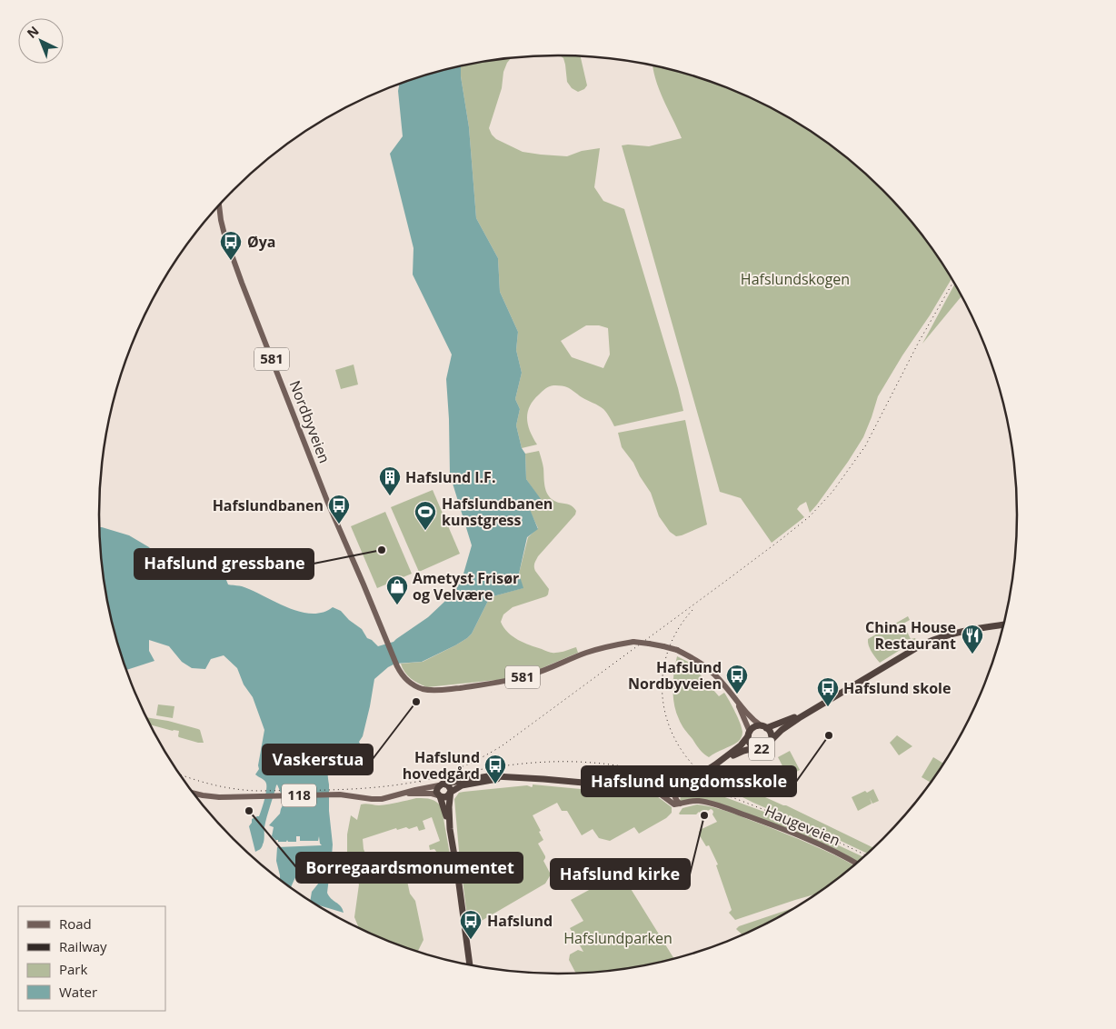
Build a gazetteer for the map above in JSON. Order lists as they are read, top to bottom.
{
  "streets": {
    "highway": ["22"],
    "main road": [
      "581",
      "Nordbyveien",
      "118",
      "Haugeveien"
    ]
  },
  "crossings": [
    ["581", "Nordbyveien"],
    ["581", "22"],
    ["22", "118"],
    ["22", "Haugeveien"]
  ],
  "parks": ["Hafslundskogen", "Hafslundparken"],
  "places": {
    "bus stop": [
      "Øya",
      "Hafslundbanen",
      "Hafslund Nordbyveien",
      "Hafslund skole",
      "Hafslund hovedgård",
      "Hafslund"
    ],
    "building": ["Hafslund I.F."],
    "sports": ["Hafslundbanen kunstgress"],
    "other": [
      "Hafslund gressbane",
      "Vaskerstua",
      "Hafslund ungdomsskole",
      "Borregaardsmonumentet",
      "Hafslund kirke"
    ],
    "shop": ["Ametyst Frisør og Velvære"],
    "restaurant": ["China House Restaurant"]
  },
  "legend": [
    "Road",
    "Railway",
    "Park",
    "Water"
  ],
  "north": "top left"
}
